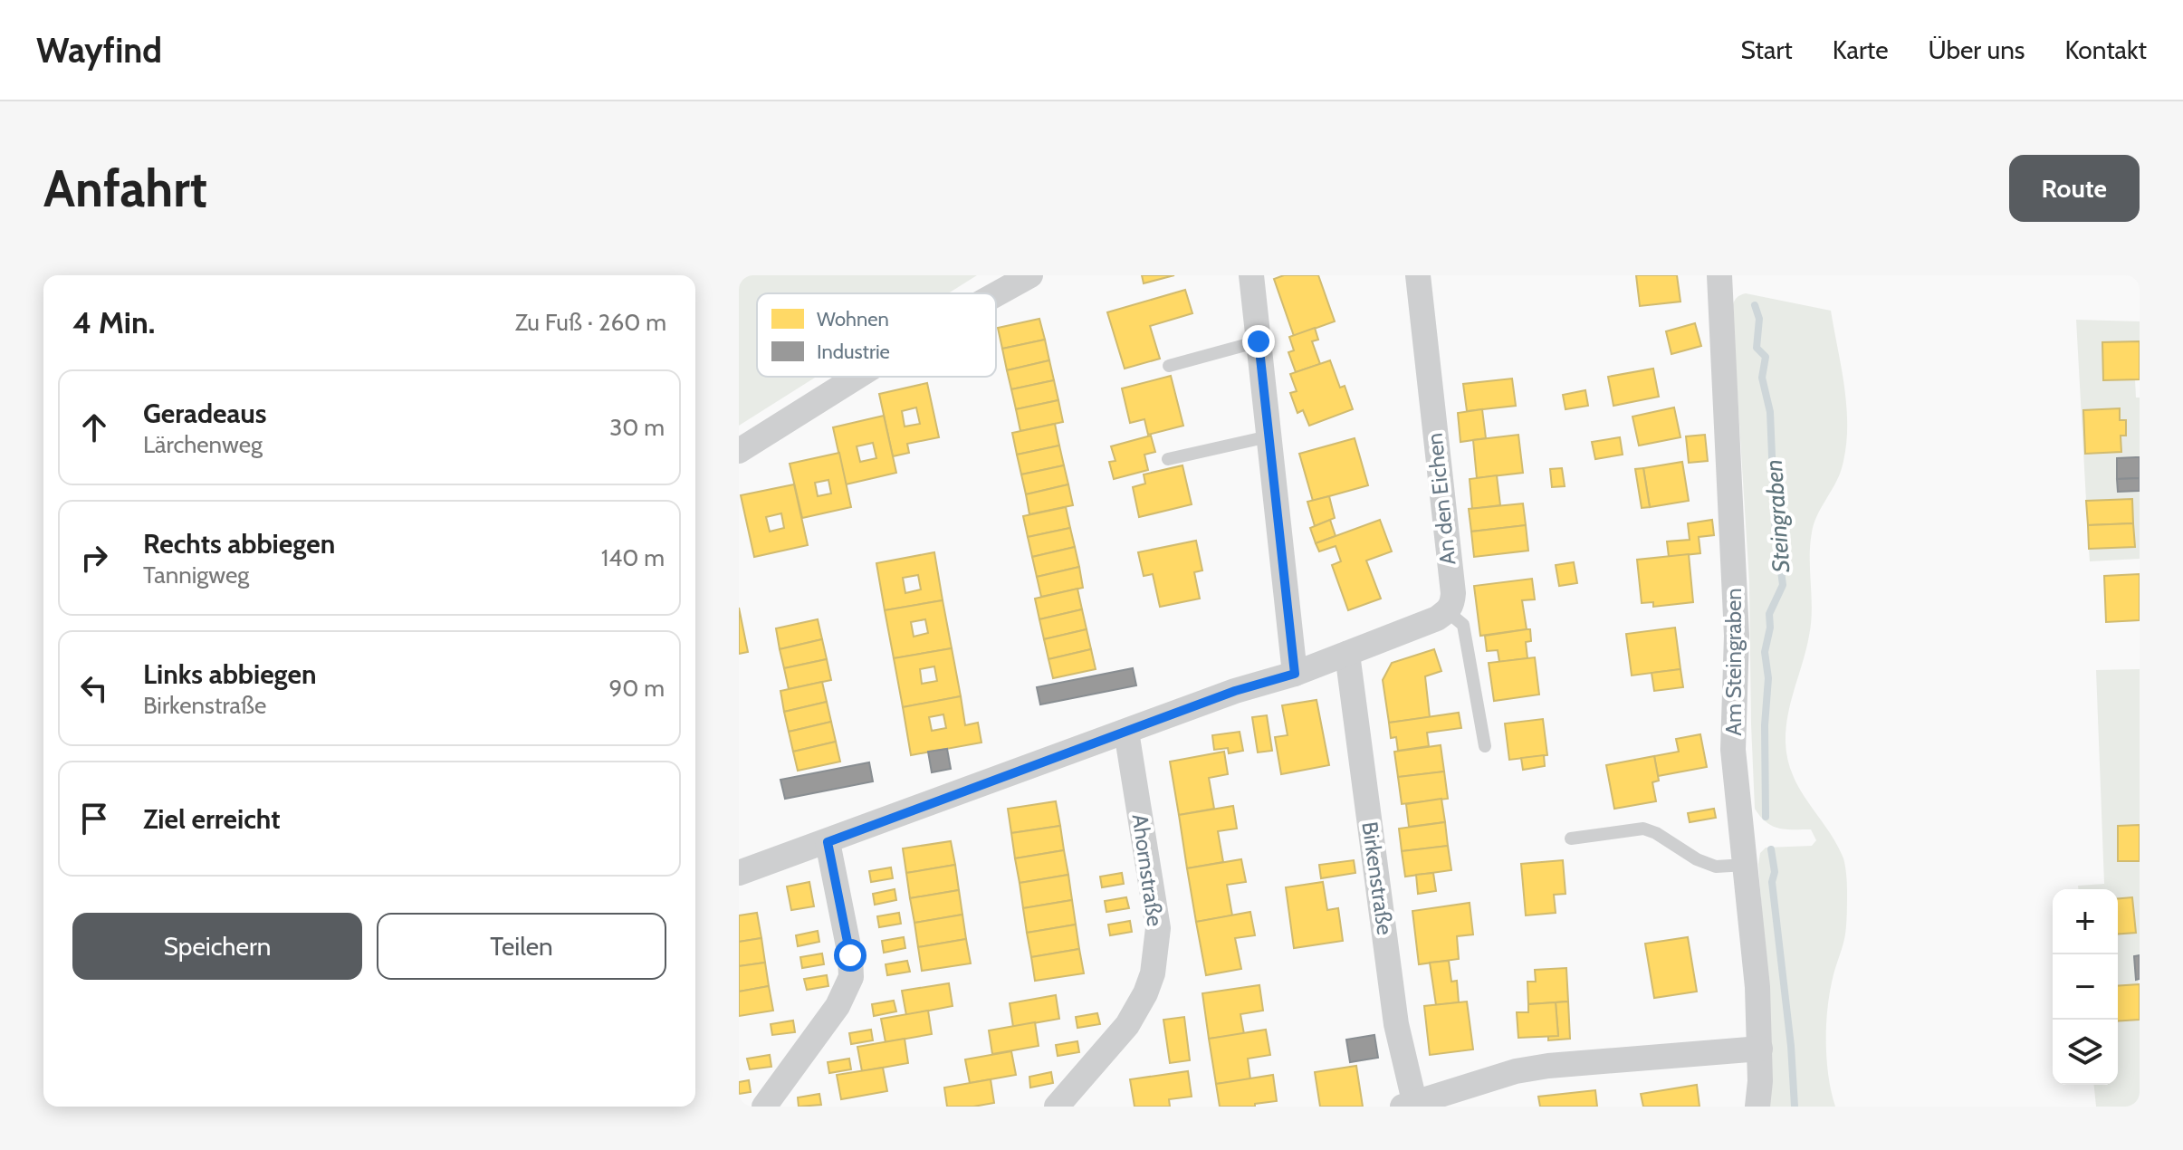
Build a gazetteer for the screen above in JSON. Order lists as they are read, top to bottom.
{
  "streets": {
    "street": [
      "An den Eichen",
      "Am Steingraben",
      "Ahornstraße",
      "Birkenstraße"
    ]
  },
  "water": ["Steingraben"],
  "legend": ["Wohnen", "Industrie"],
  "page": {
    "header": "Wayfind",
    "nav": [
      "Start",
      "Karte",
      "Über uns",
      "Kontakt"
    ],
    "buttons": [
      "Route",
      ["Speichern", "Teilen"]
    ],
    "title": "Anfahrt",
    "heading": ["4 Min.", "Zu Fuß · 260 m"],
    "list": [
      ["Geradeaus", "Lärchenweg", "30 m"],
      ["Rechts abbiegen", "Tannigweg", "140 m"],
      ["Links abbiegen", "Birkenstraße", "90 m"],
      "Ziel erreicht"
    ],
    "map_buttons": ["+", "−"]
  }
}
